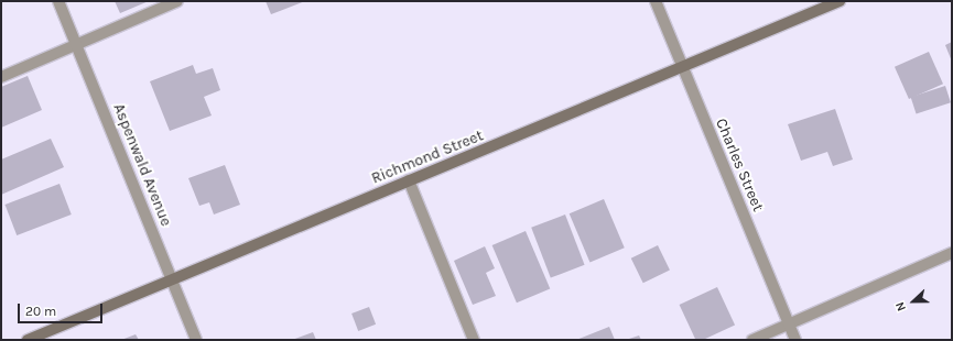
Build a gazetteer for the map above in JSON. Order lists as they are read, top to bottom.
{
  "streets": {
    "street": ["Richmond Street", "Aspenwald Avenue", "Charles Street"]
  },
  "crossings": [
    ["Richmond Street", "Aspenwald Avenue"],
    ["Richmond Street", "Charles Street"]
  ],
  "scale_bar": "20 m",
  "north": "left"
}
